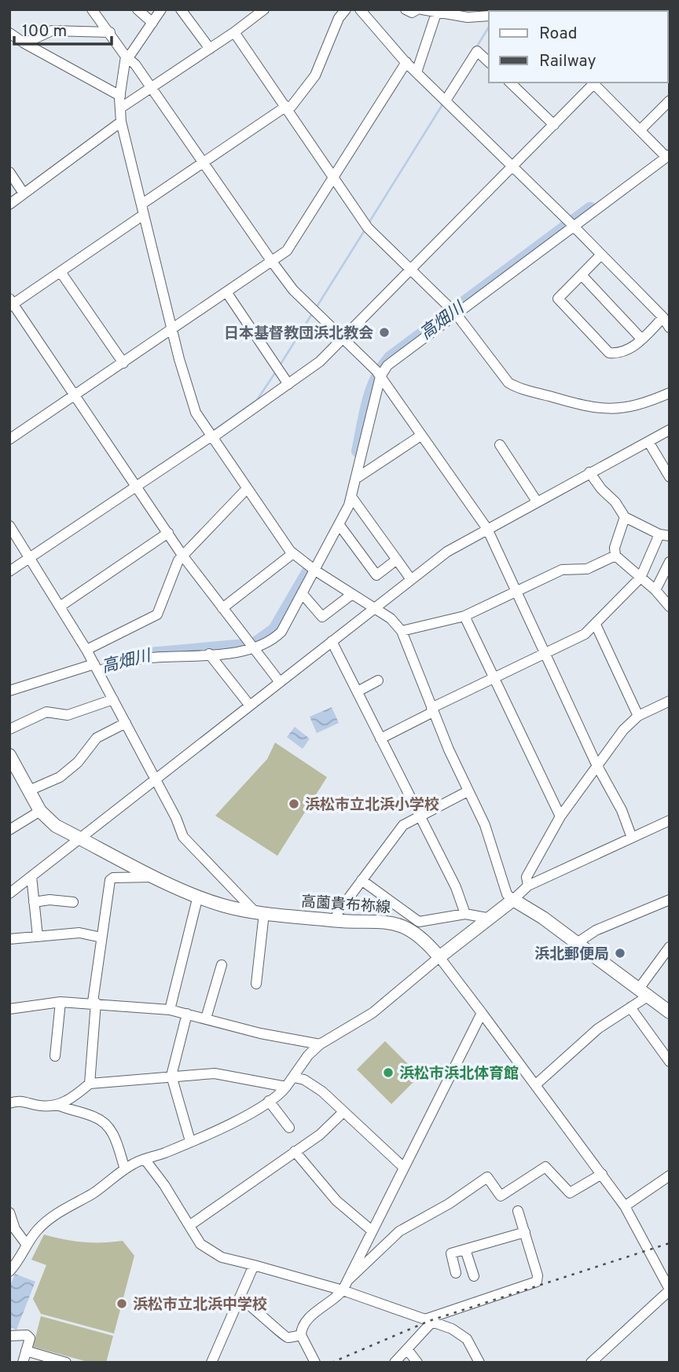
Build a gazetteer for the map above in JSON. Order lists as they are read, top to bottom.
{
  "streets": {
    "main road": ["高薗貴布祢線"]
  },
  "water": ["高畑川"],
  "places": [
    "日本基督教団浜北教会",
    "浜松市立北浜小学校",
    "浜北郵便局",
    "浜松市浜北体育館",
    "浜松市立北浜中学校"
  ],
  "legend": ["Road", "Railway"],
  "scale_bar": "100 m"
}
